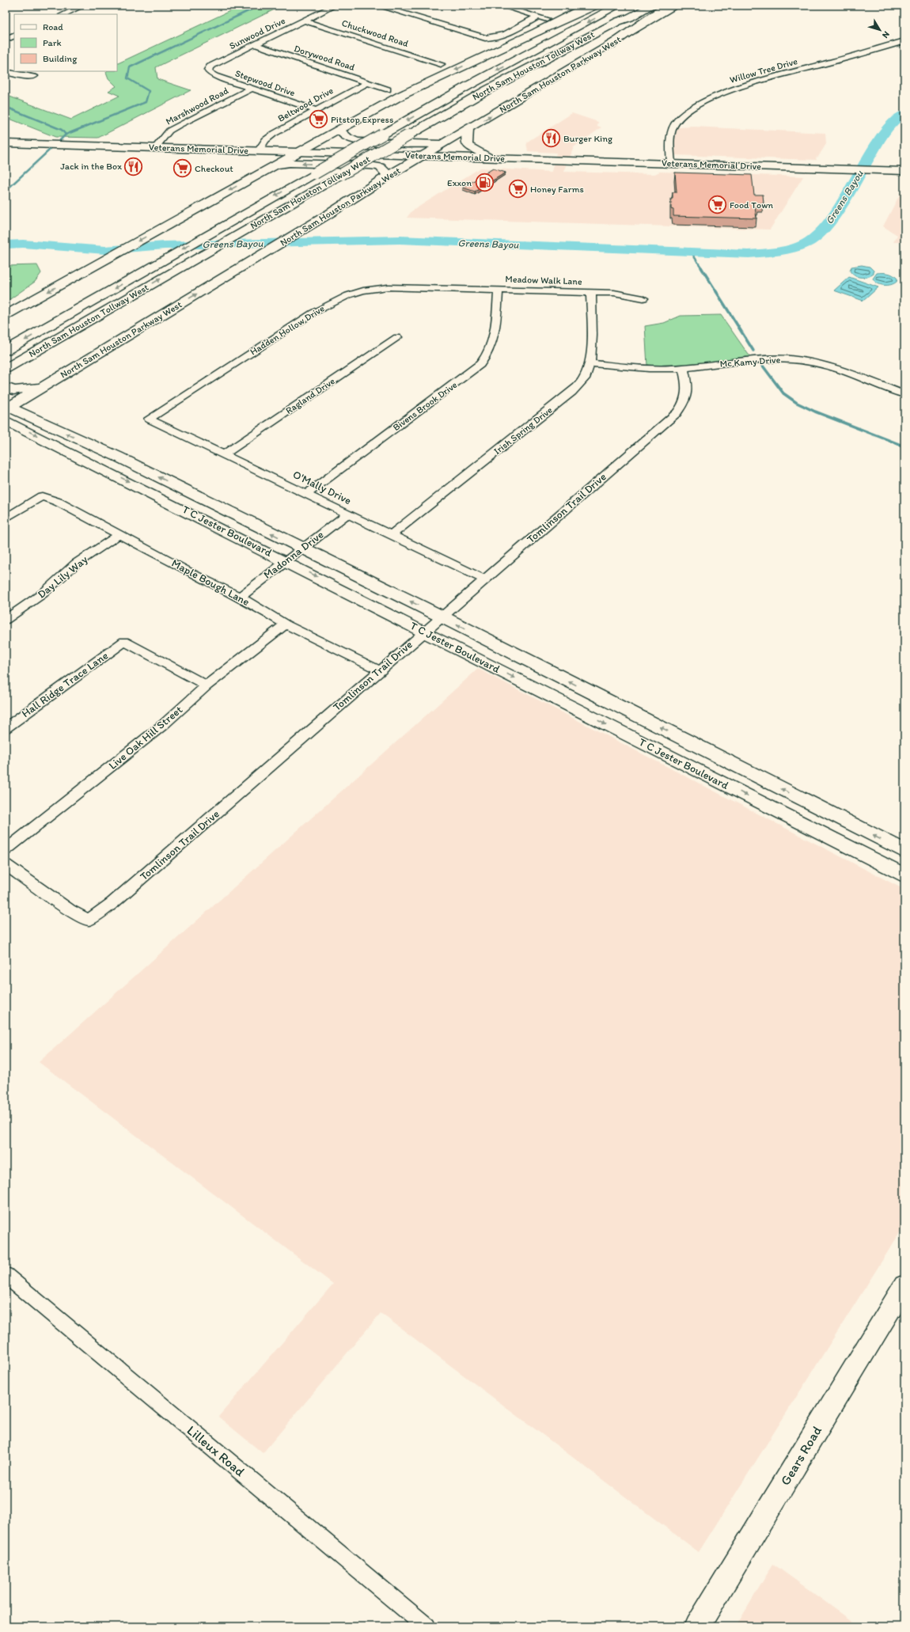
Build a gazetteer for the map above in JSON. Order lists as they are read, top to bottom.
{
  "streets": {
    "main road": [
      "North Sam Houston Tollway West",
      "North Sam Houston Parkway West",
      "Veterans Memorial Drive",
      "T C Jester Boulevard",
      "Gears Road"
    ],
    "street": [
      "Sunwood Drive",
      "Chuckwood Road",
      "Dorywood Road",
      "Willow Tree Drive",
      "Stepwood Drive",
      "Beltwood Drive",
      "Marshwood Road",
      "Meadow Walk Lane",
      "Hadden Hollow Drive",
      "Mc Kamy Drive",
      "Ragland Drive",
      "Bivens Brook Drive",
      "Irish Spring Drive",
      "O'Mally Drive",
      "Tomlinson Trail Drive",
      "Madonna Drive",
      "Day Lily Way",
      "Maple Bough Lane",
      "Hall Ridge Trace Lane",
      "Live Oak Hill Street",
      "Lilleux Road"
    ]
  },
  "crossings": [
    ["Sunwood Drive", "Chuckwood Road"],
    ["Sunwood Drive", "Dorywood Road"],
    ["Sunwood Drive", "Stepwood Drive"],
    ["Dorywood Road", "Beltwood Drive"],
    ["Willow Tree Drive", "Veterans Memorial Drive"],
    ["North Sam Houston Parkway West", "Veterans Memorial Drive"],
    ["North Sam Houston Parkway West", "T C Jester Boulevard"],
    ["Stepwood Drive", "Beltwood Drive"],
    ["Stepwood Drive", "Marshwood Road"],
    ["Beltwood Drive", "Veterans Memorial Drive"],
    ["Marshwood Road", "Veterans Memorial Drive"],
    ["Meadow Walk Lane", "Hadden Hollow Drive"],
    ["Meadow Walk Lane", "Bivens Brook Drive"],
    ["Meadow Walk Lane", "Irish Spring Drive"],
    ["Hadden Hollow Drive", "O'Mally Drive"],
    ["Mc Kamy Drive", "Irish Spring Drive"],
    ["Mc Kamy Drive", "Tomlinson Trail Drive"],
    ["Ragland Drive", "O'Mally Drive"],
    ["Bivens Brook Drive", "O'Mally Drive"],
    ["Irish Spring Drive", "O'Mally Drive"],
    ["O'Mally Drive", "Tomlinson Trail Drive"],
    ["O'Mally Drive", "Madonna Drive"],
    ["Tomlinson Trail Drive", "T C Jester Boulevard"],
    ["Tomlinson Trail Drive", "Maple Bough Lane"],
    ["T C Jester Boulevard", "Madonna Drive"],
    ["Madonna Drive", "Maple Bough Lane"],
    ["Day Lily Way", "Maple Bough Lane"],
    ["Maple Bough Lane", "Live Oak Hill Street"],
    ["Hall Ridge Trace Lane", "Live Oak Hill Street"]
  ],
  "water": ["Greens Bayou"],
  "places": {
    "supermarket": [
      "Pitstop Express",
      "Checkout",
      "Honey Farms",
      "Food Town"
    ],
    "restaurant": ["Burger King", "Jack in the Box"],
    "fuel station": ["Exxon"]
  },
  "legend": ["Road", "Park", "Building"],
  "north": "bottom right"
}
